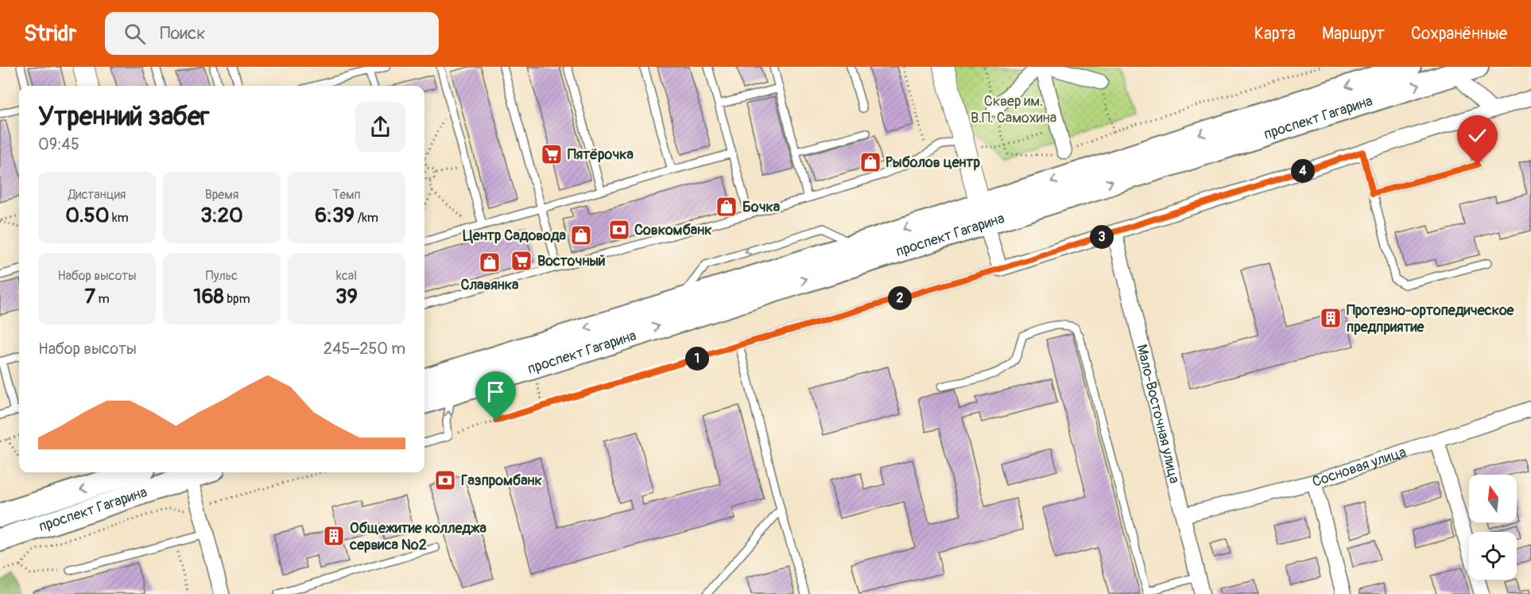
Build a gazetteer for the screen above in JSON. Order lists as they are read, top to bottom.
{
  "streets": {
    "main road": ["проспект Гагарина"],
    "street": ["Мало-Восточная улица", "Сосновая улица"]
  },
  "crossings": [
    ["Мало-Восточная улица", "Сосновая улица"]
  ],
  "parks": ["Сквер им. В.П. Самохина"],
  "places": {
    "supermarket": ["Пятёрочка", "Восточный"],
    "shop": [
      "Рыболов центр",
      "Бочка",
      "Центр Садовода",
      "Славянка"
    ],
    "bank": ["Совкомбанк", "Газпромбанк"],
    "building": ["Протезно-ортопедическое предприятие", "Общежитие колледжа сервиса №2"]
  },
  "north": "top",
  "page": {
    "header": "Stridr",
    "search": "Поиск",
    "nav": ["Карта", "Маршрут", "Сохранённые"],
    "heading": ["Утренний забег", "09:45"],
    "pins": [
      "4",
      "3",
      "2",
      "1"
    ],
    "stats": [
      ["Дистанция", "0.50 km"],
      ["Время", "3:20"],
      ["Темп", "6:39 /km"],
      ["Набор высоты", "7 m"],
      ["Пульс", "168 bpm"],
      ["kcal", "39"]
    ],
    "chart": ["Набор высоты", "245–250 m"]
  }
}
